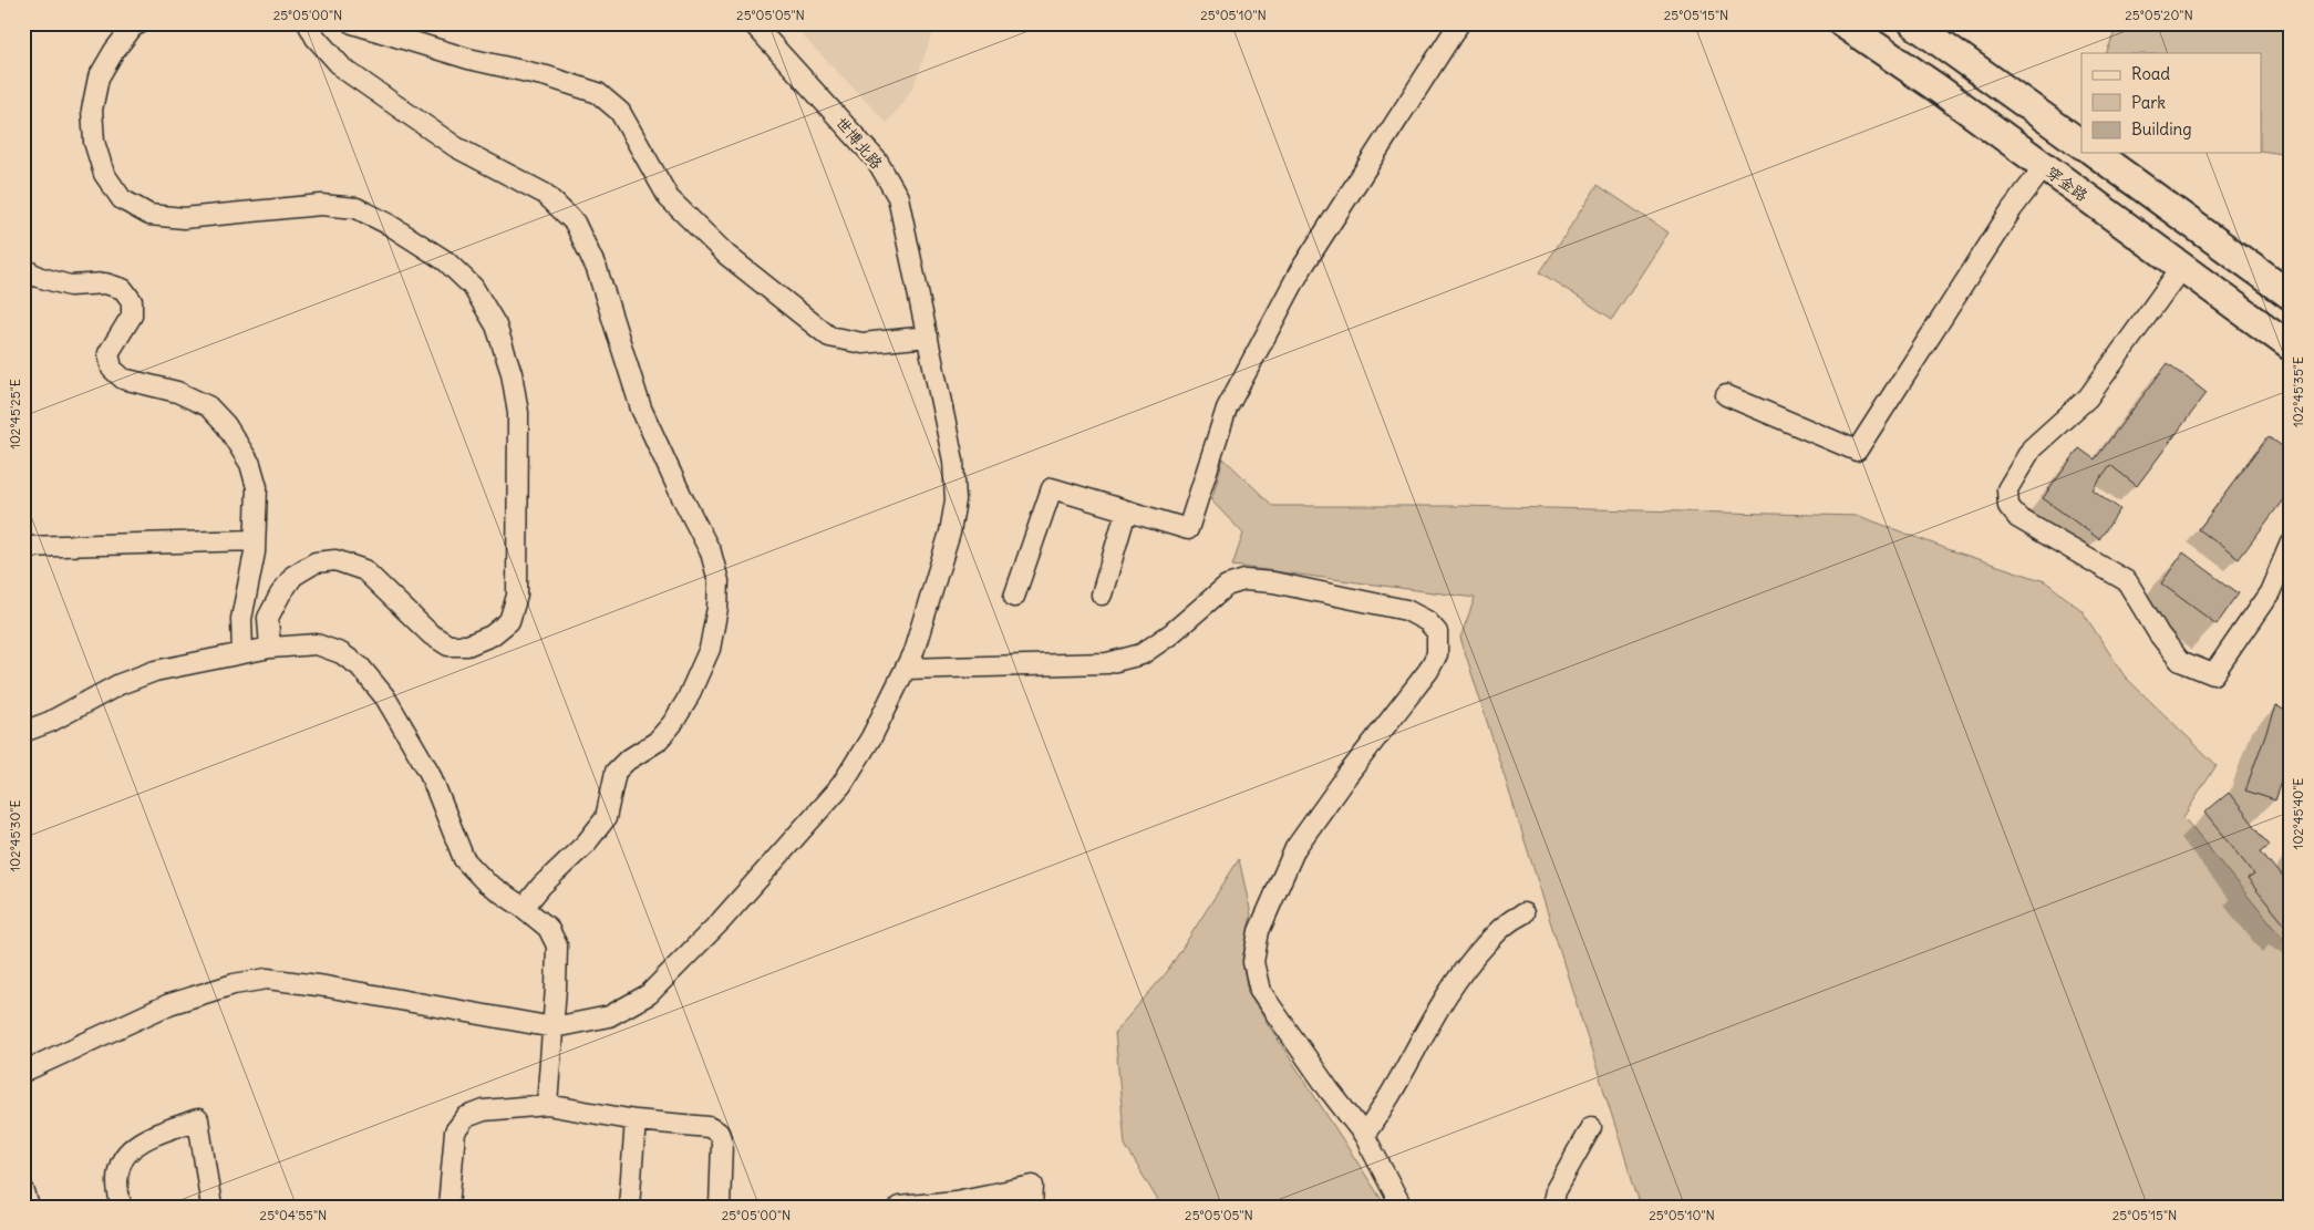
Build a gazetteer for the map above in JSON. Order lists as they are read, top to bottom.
{
  "streets": {
    "main road": ["穿金路"],
    "street": ["世博北路"]
  },
  "legend": ["Road", "Park", "Building"],
  "coordinates": [
    "25°05'00\"N",
    "25°05'05\"N",
    "25°05'10\"N",
    "25°05'15\"N",
    "25°05'20\"N",
    "102°45'35\"E",
    "102°45'25\"E",
    "102°45'40\"E",
    "102°45'30\"E",
    "25°04'55\"N"
  ]
}
